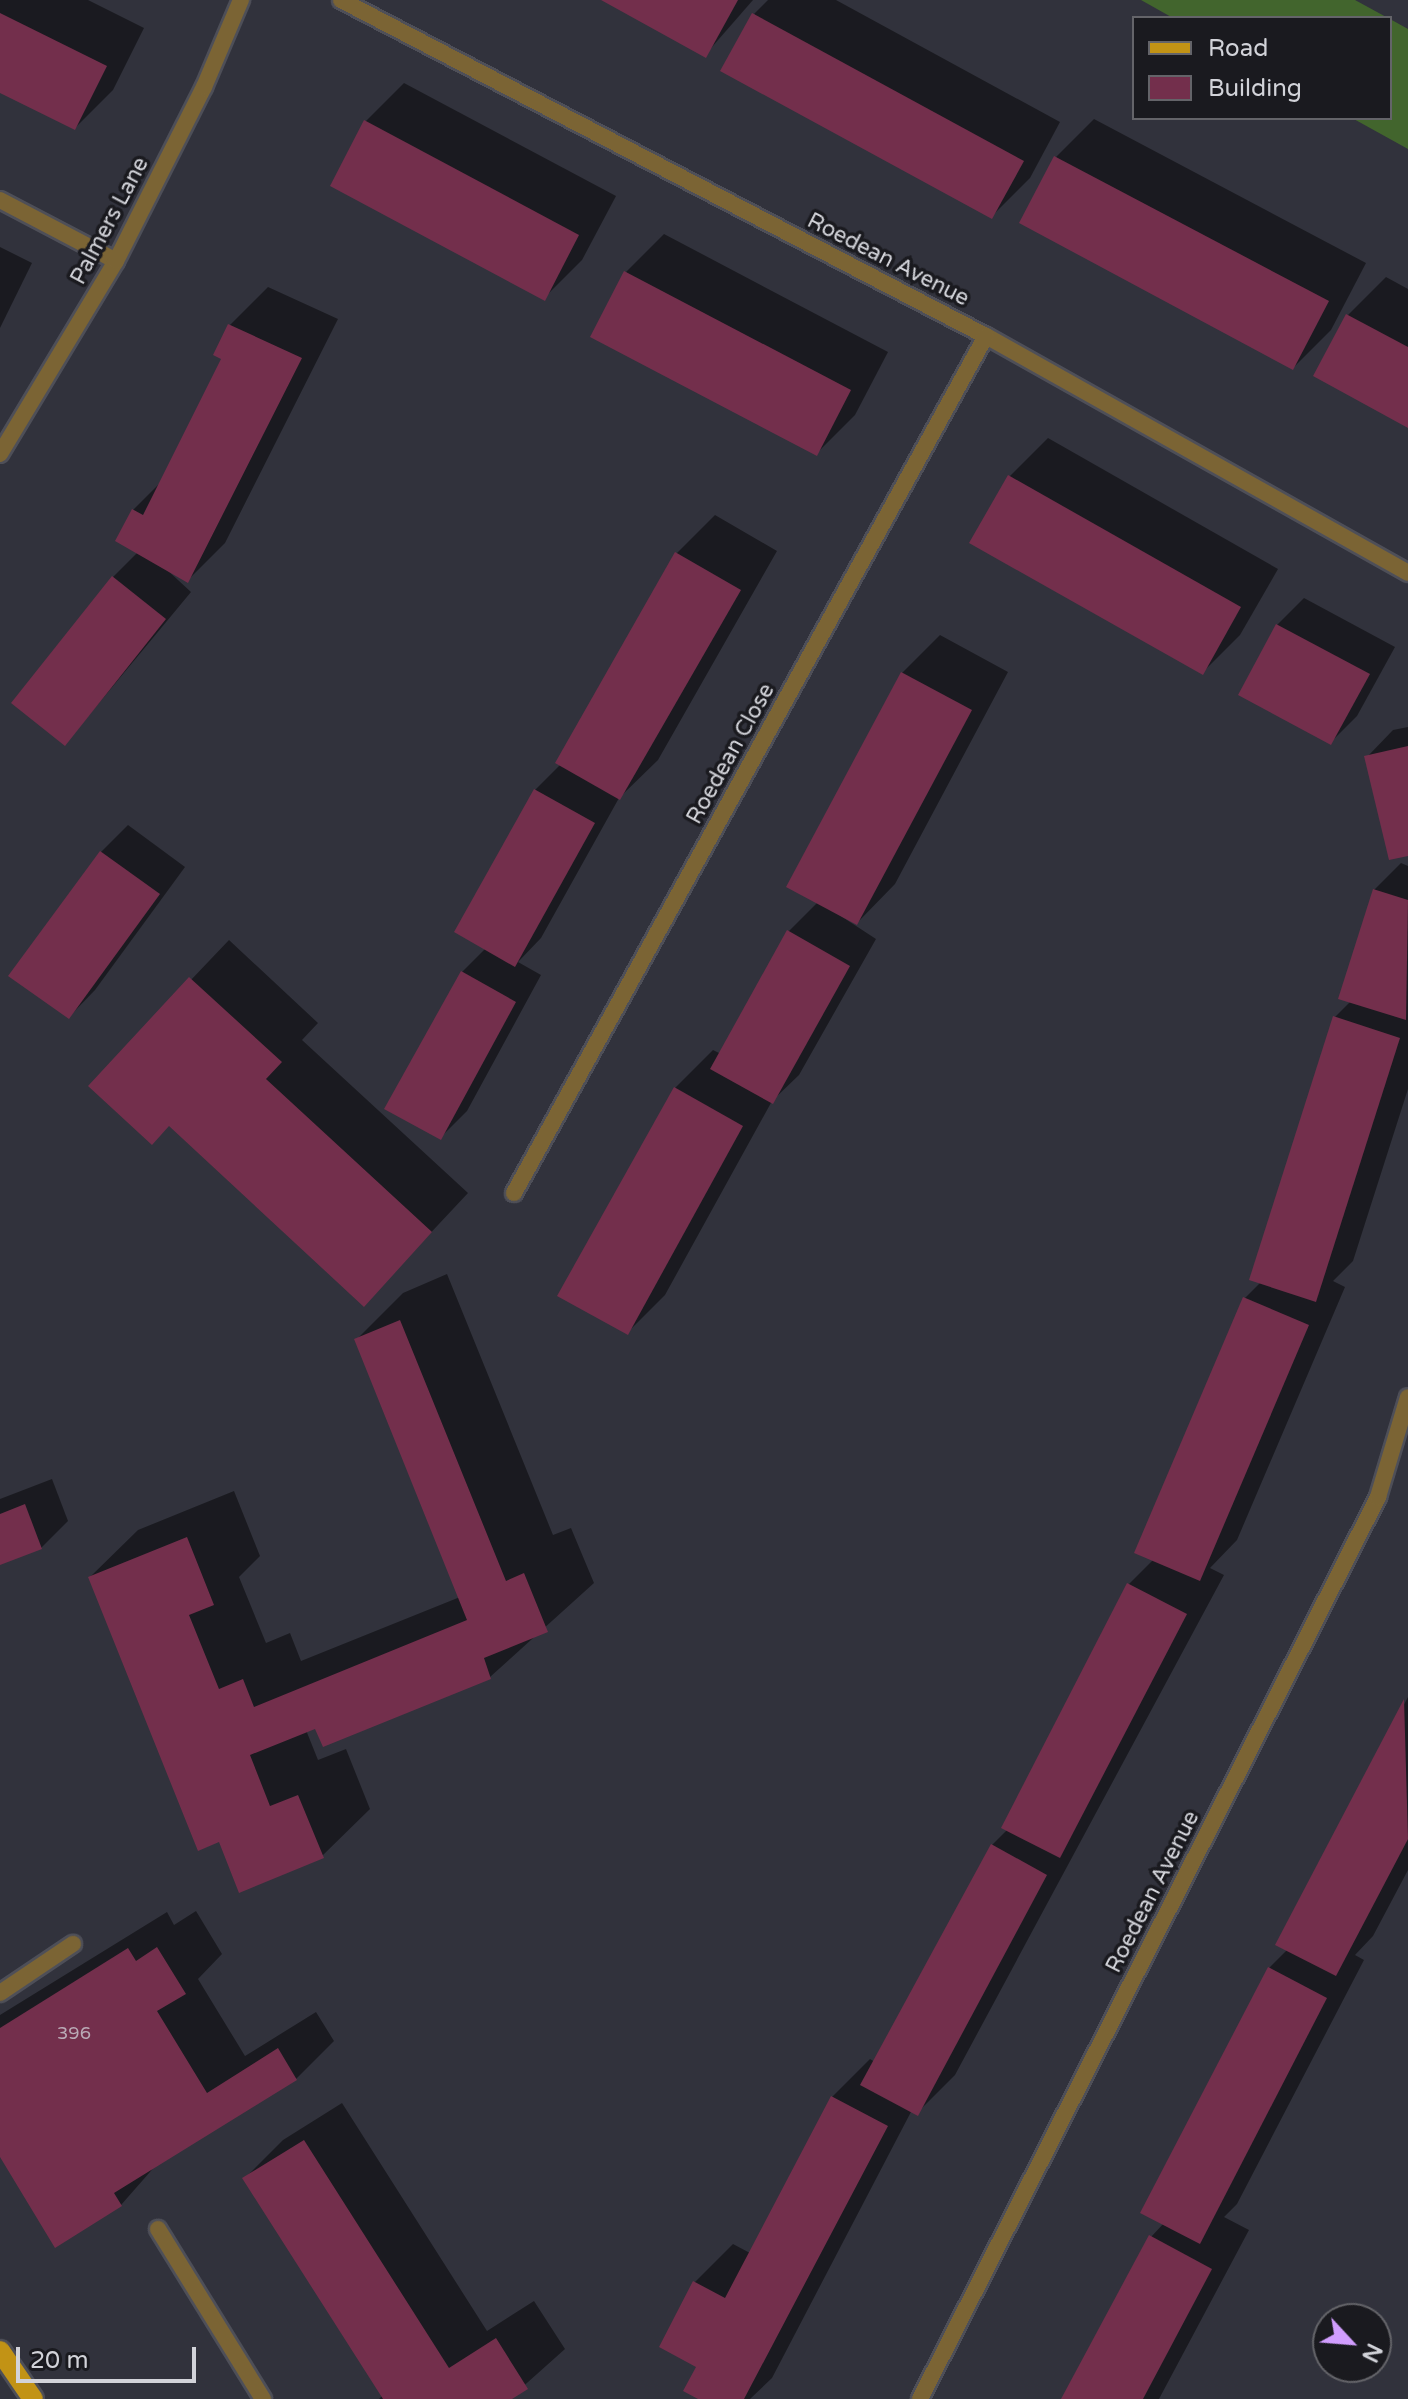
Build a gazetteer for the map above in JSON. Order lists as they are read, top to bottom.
{
  "streets": {
    "street": ["Palmers Lane", "Roedean Avenue", "Roedean Close"]
  },
  "crossings": [
    ["Roedean Avenue", "Roedean Close"]
  ],
  "house_numbers": ["396"],
  "legend": ["Road", "Building"],
  "scale_bar": "20 m",
  "north": "bottom right"
}
